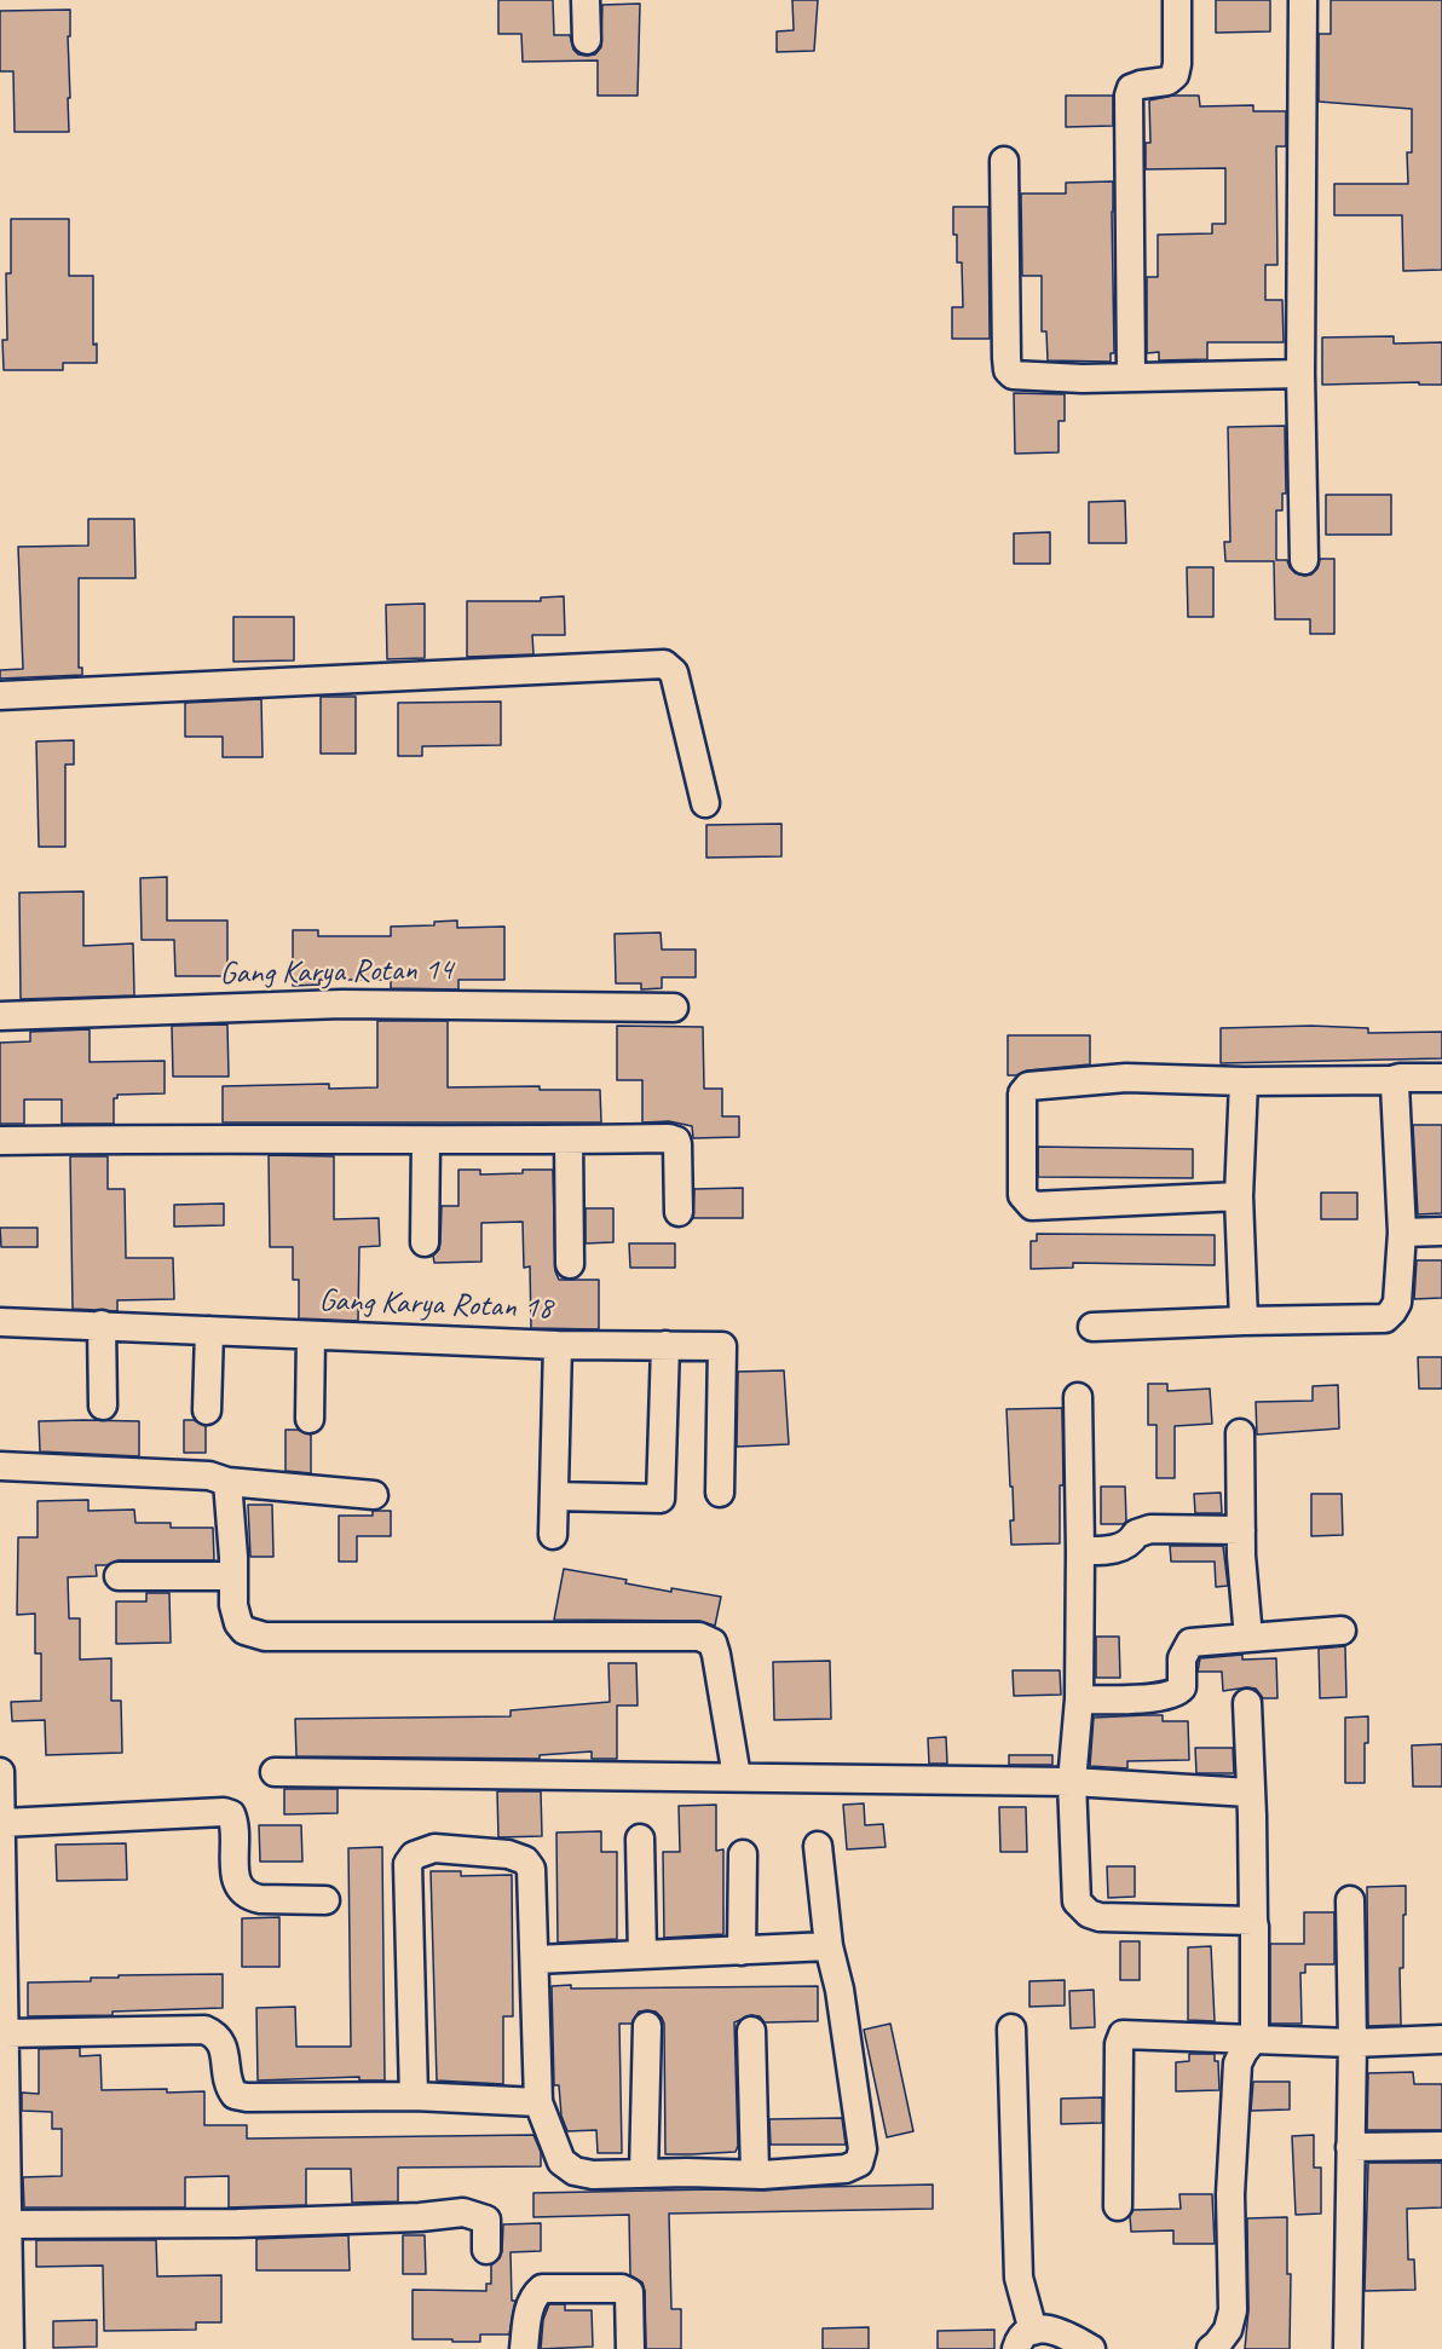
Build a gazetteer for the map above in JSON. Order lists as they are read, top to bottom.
{
  "streets": {
    "street": ["Gang Karya Rotan 14", "Gang Karya Rotan 18"]
  }
}
